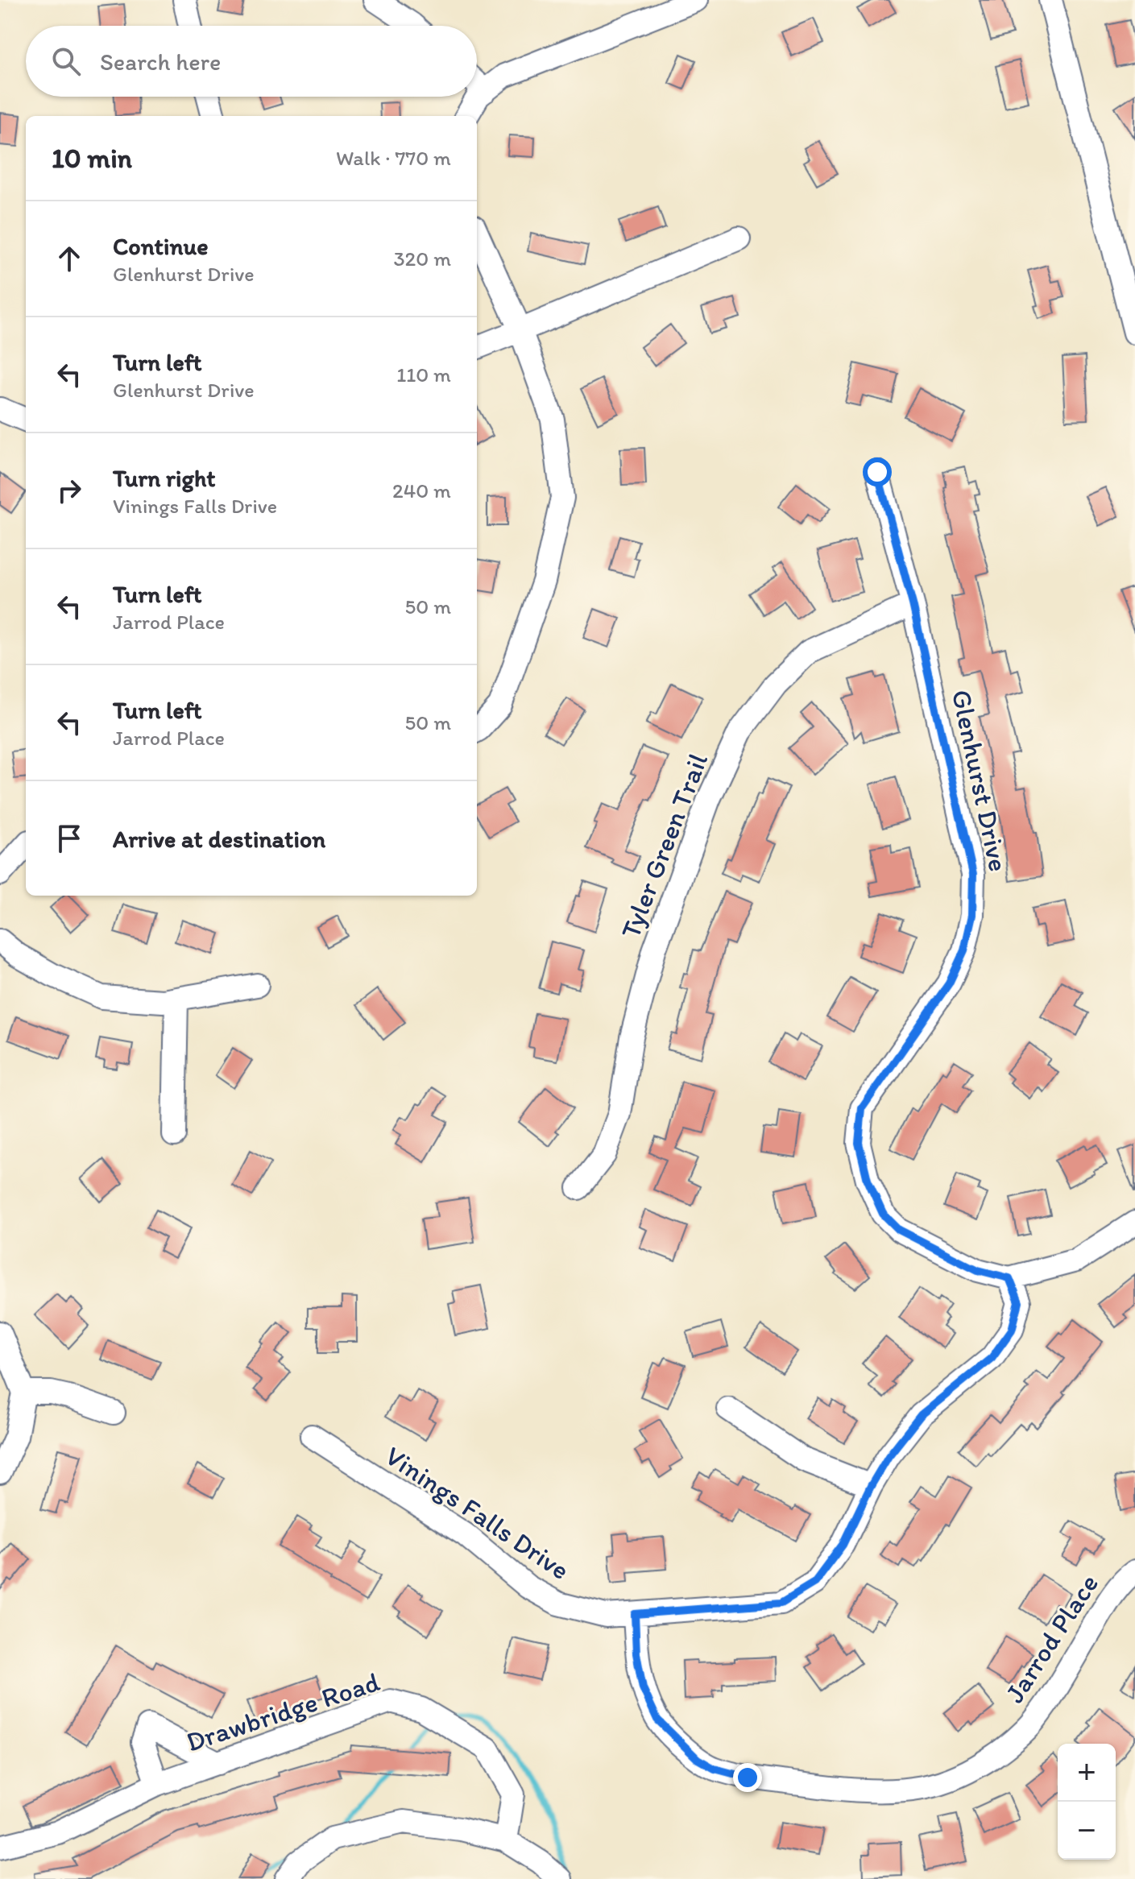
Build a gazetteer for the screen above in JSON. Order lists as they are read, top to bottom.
{
  "streets": {
    "street": [
      "Glenhurst Drive",
      "Tyler Green Trail",
      "Vinings Falls Drive",
      "Jarrod Place",
      "Drawbridge Road"
    ]
  },
  "crossings": [
    ["Glenhurst Drive", "Tyler Green Trail"],
    ["Glenhurst Drive", "Vinings Falls Drive"],
    ["Vinings Falls Drive", "Jarrod Place"]
  ],
  "page": {
    "search": "Search here",
    "heading": ["10 min", "Walk · 770 m"],
    "list": [
      ["Continue", "Glenhurst Drive", "320 m"],
      ["Turn left", "Glenhurst Drive", "110 m"],
      ["Turn right", "Vinings Falls Drive", "240 m"],
      ["Turn left", "Jarrod Place", "50 m"],
      ["Turn left", "Jarrod Place", "50 m"],
      "Arrive at destination"
    ],
    "map_buttons": ["+", "−"]
  }
}
